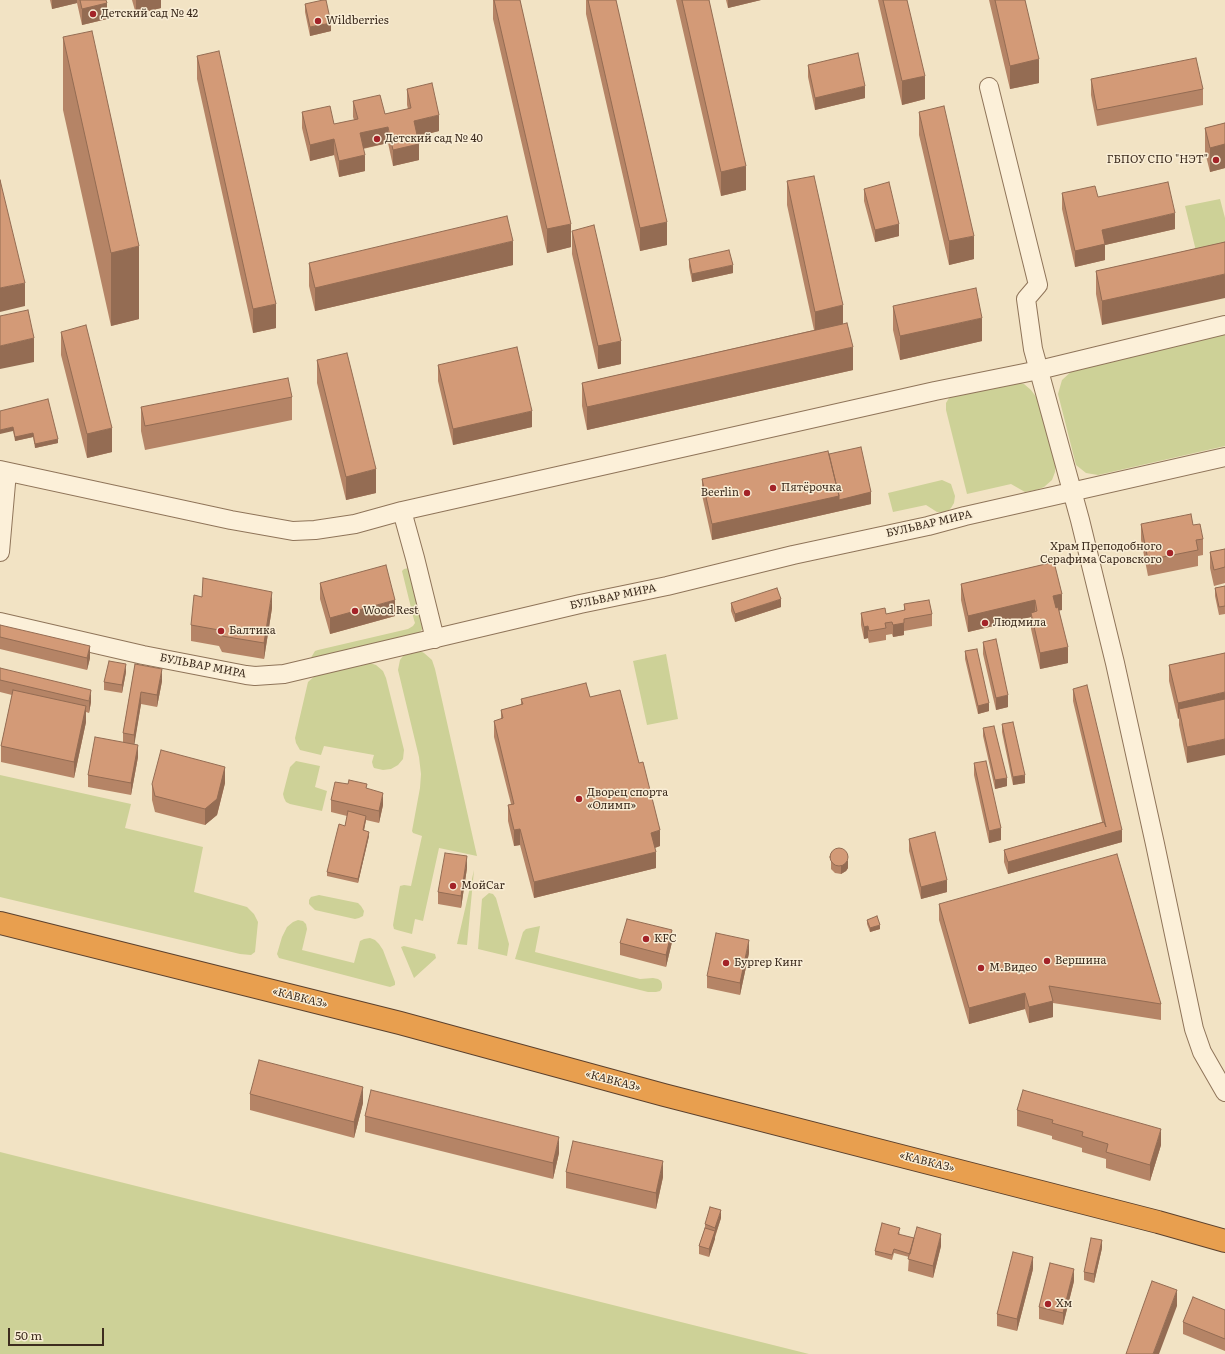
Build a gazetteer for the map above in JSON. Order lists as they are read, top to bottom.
{
  "streets": {
    "highway": ["«КАВКАЗ»"],
    "street": ["БУЛЬВАР МИРА"]
  },
  "places": [
    "Детский сад № 42",
    "Wildberries",
    "Детский сад № 40",
    "ГБПОУ СПО \"НЭТ\"",
    "Пятёрочка",
    "Beerlin",
    "Храм Преподобного Серафима Саровского",
    "Wood Rest",
    "Людмила",
    "Балтика",
    "Дворец спорта «Олимп»",
    "МойCar",
    "KFC",
    "Вершина",
    "Бургер Кинг",
    "М.Видео",
    "Хм"
  ],
  "scale_bar": "50 m"
}
